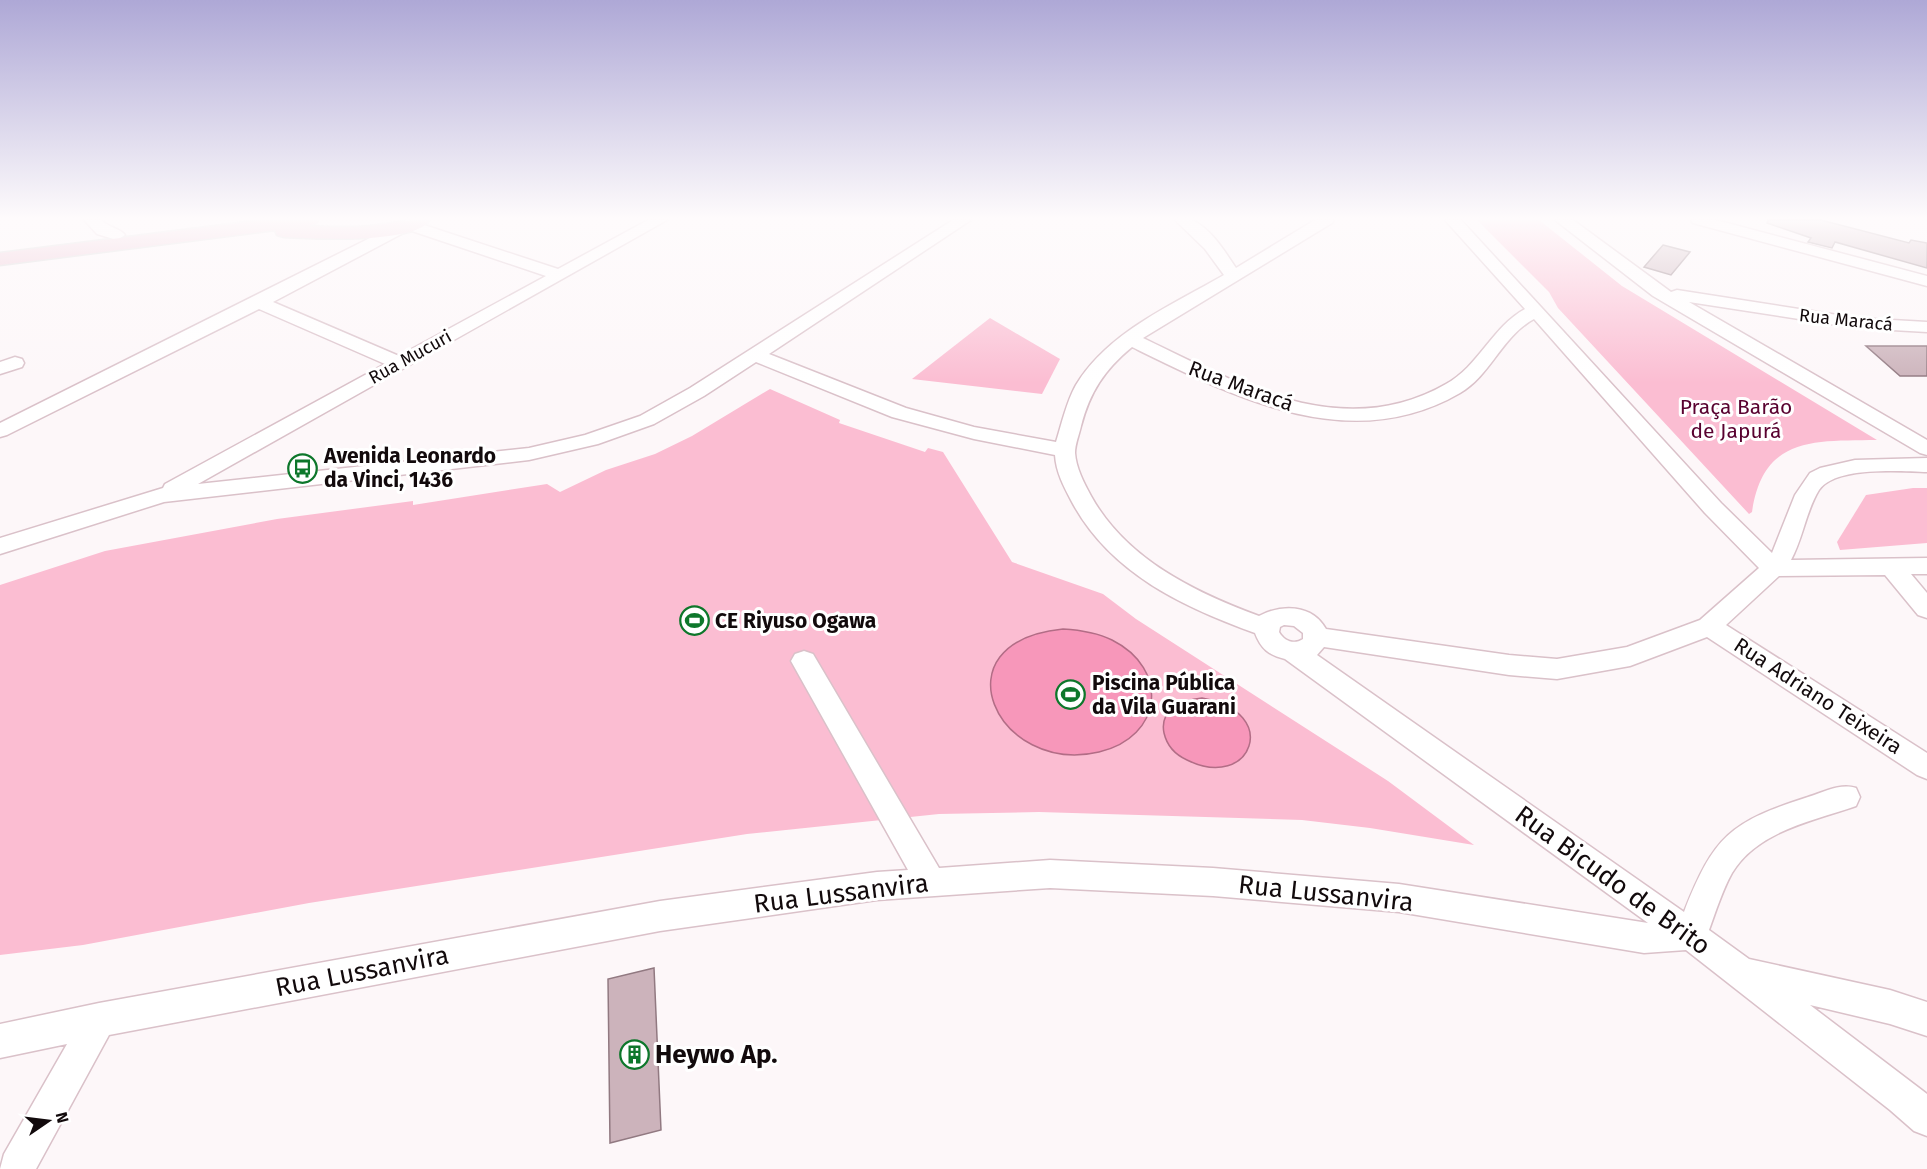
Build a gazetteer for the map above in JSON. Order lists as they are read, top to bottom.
{
  "streets": {
    "street": [
      "Rua Maracá",
      "Rua Mucuri",
      "Rua Adriano Teixeira",
      "Rua Bicudo de Brito",
      "Rua Lussanvira"
    ]
  },
  "crossings": [
    ["Rua Bicudo de Brito", "Rua Lussanvira"]
  ],
  "parks": ["Praça Barão de Japurá"],
  "places": {
    "bus stop": ["Avenida Leonardo da Vinci, 1436"],
    "sports": ["CE Riyuso Ogawa", "Piscina Pública da Vila Guarani"],
    "building": ["Heywo Ap."]
  },
  "north": "right"
}
